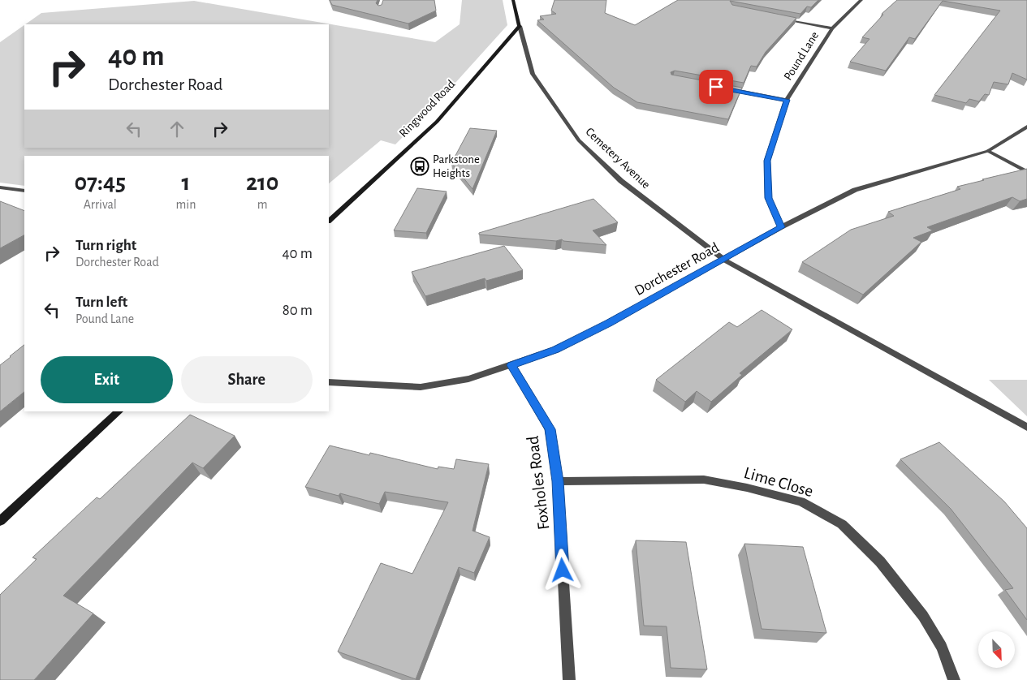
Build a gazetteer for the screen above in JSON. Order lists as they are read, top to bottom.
{
  "streets": {
    "main road": ["Ringwood Road"],
    "street": [
      "Pound Lane",
      "Cemetery Avenue",
      "Dorchester Road",
      "Lime Close",
      "Foxholes Road"
    ]
  },
  "crossings": [
    ["Pound Lane", "Dorchester Road"],
    ["Ringwood Road", "Cemetery Avenue"],
    ["Cemetery Avenue", "Dorchester Road"],
    ["Dorchester Road", "Foxholes Road"],
    ["Lime Close", "Foxholes Road"]
  ],
  "places": {
    "bus stop": ["Parkstone Heights"]
  },
  "north": "bottom right",
  "page": {
    "turn": ["40 m", "Dorchester Road"],
    "eta": [
      "07:45",
      "Arrival",
      "1",
      "min",
      "210",
      "m"
    ],
    "list": [
      {
        "name": "Turn right",
        "note": "Dorchester Road",
        "value": "40 m"
      },
      {
        "name": "Turn left",
        "note": "Pound Lane",
        "value": "80 m"
      }
    ],
    "buttons": ["Exit", "Share"]
  }
}
